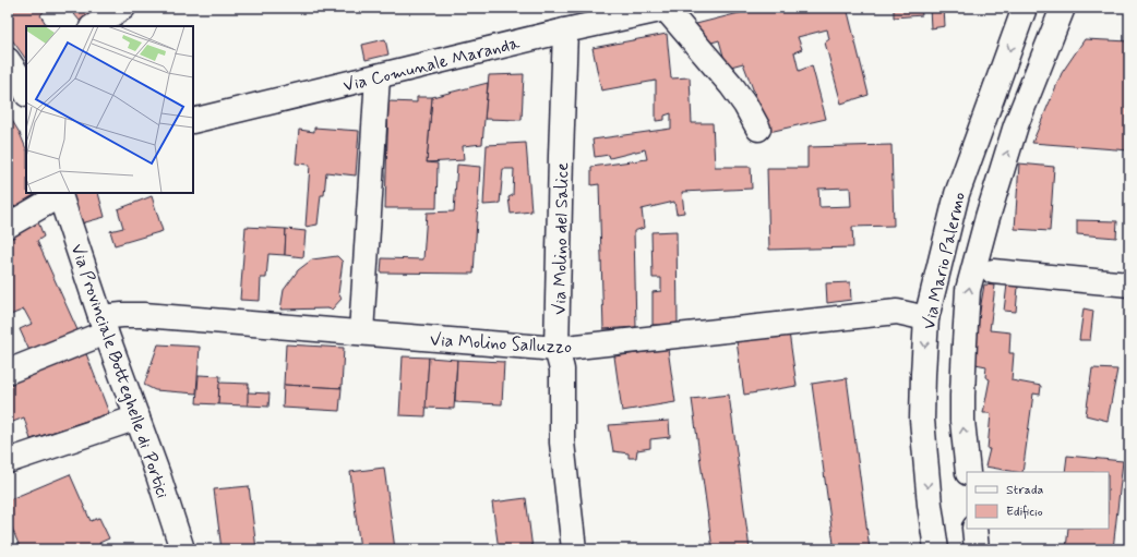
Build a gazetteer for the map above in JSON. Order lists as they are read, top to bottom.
{
  "streets": {
    "street": [
      "Via Comunale Maranda",
      "Via Molino del Salice",
      "Via Mario Palermo",
      "Via Molino Salluzzo",
      "Via Provinciale Botteghelle di Portici"
    ]
  },
  "crossings": [
    ["Via Comunale Maranda", "Via Molino del Salice"],
    ["Via Molino del Salice", "Via Molino Salluzzo"],
    ["Via Mario Palermo", "Via Molino Salluzzo"],
    ["Via Molino Salluzzo", "Via Provinciale Botteghelle di Portici"]
  ],
  "legend": ["Strada", "Edificio"]
}
